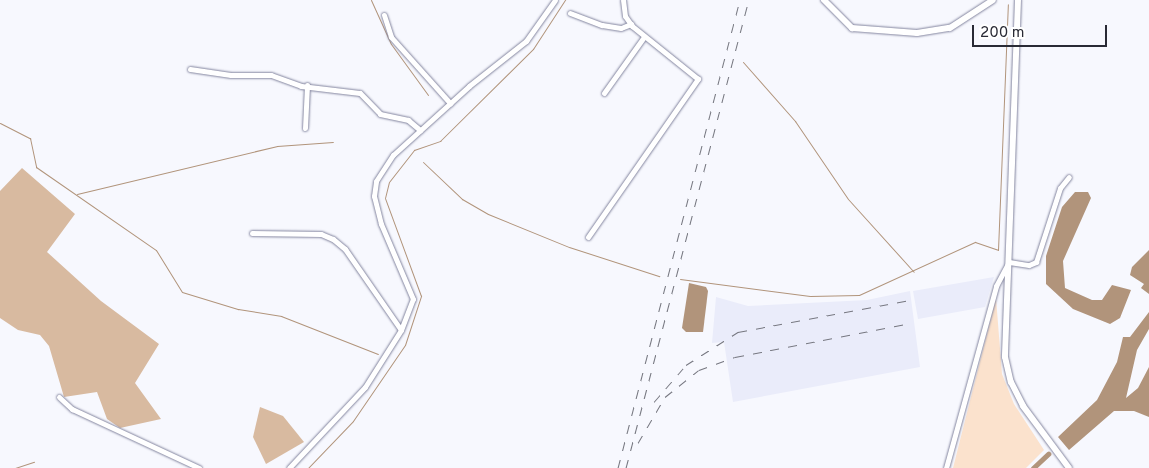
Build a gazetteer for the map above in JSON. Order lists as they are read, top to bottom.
{
  "scale_bar": "200 m"
}
